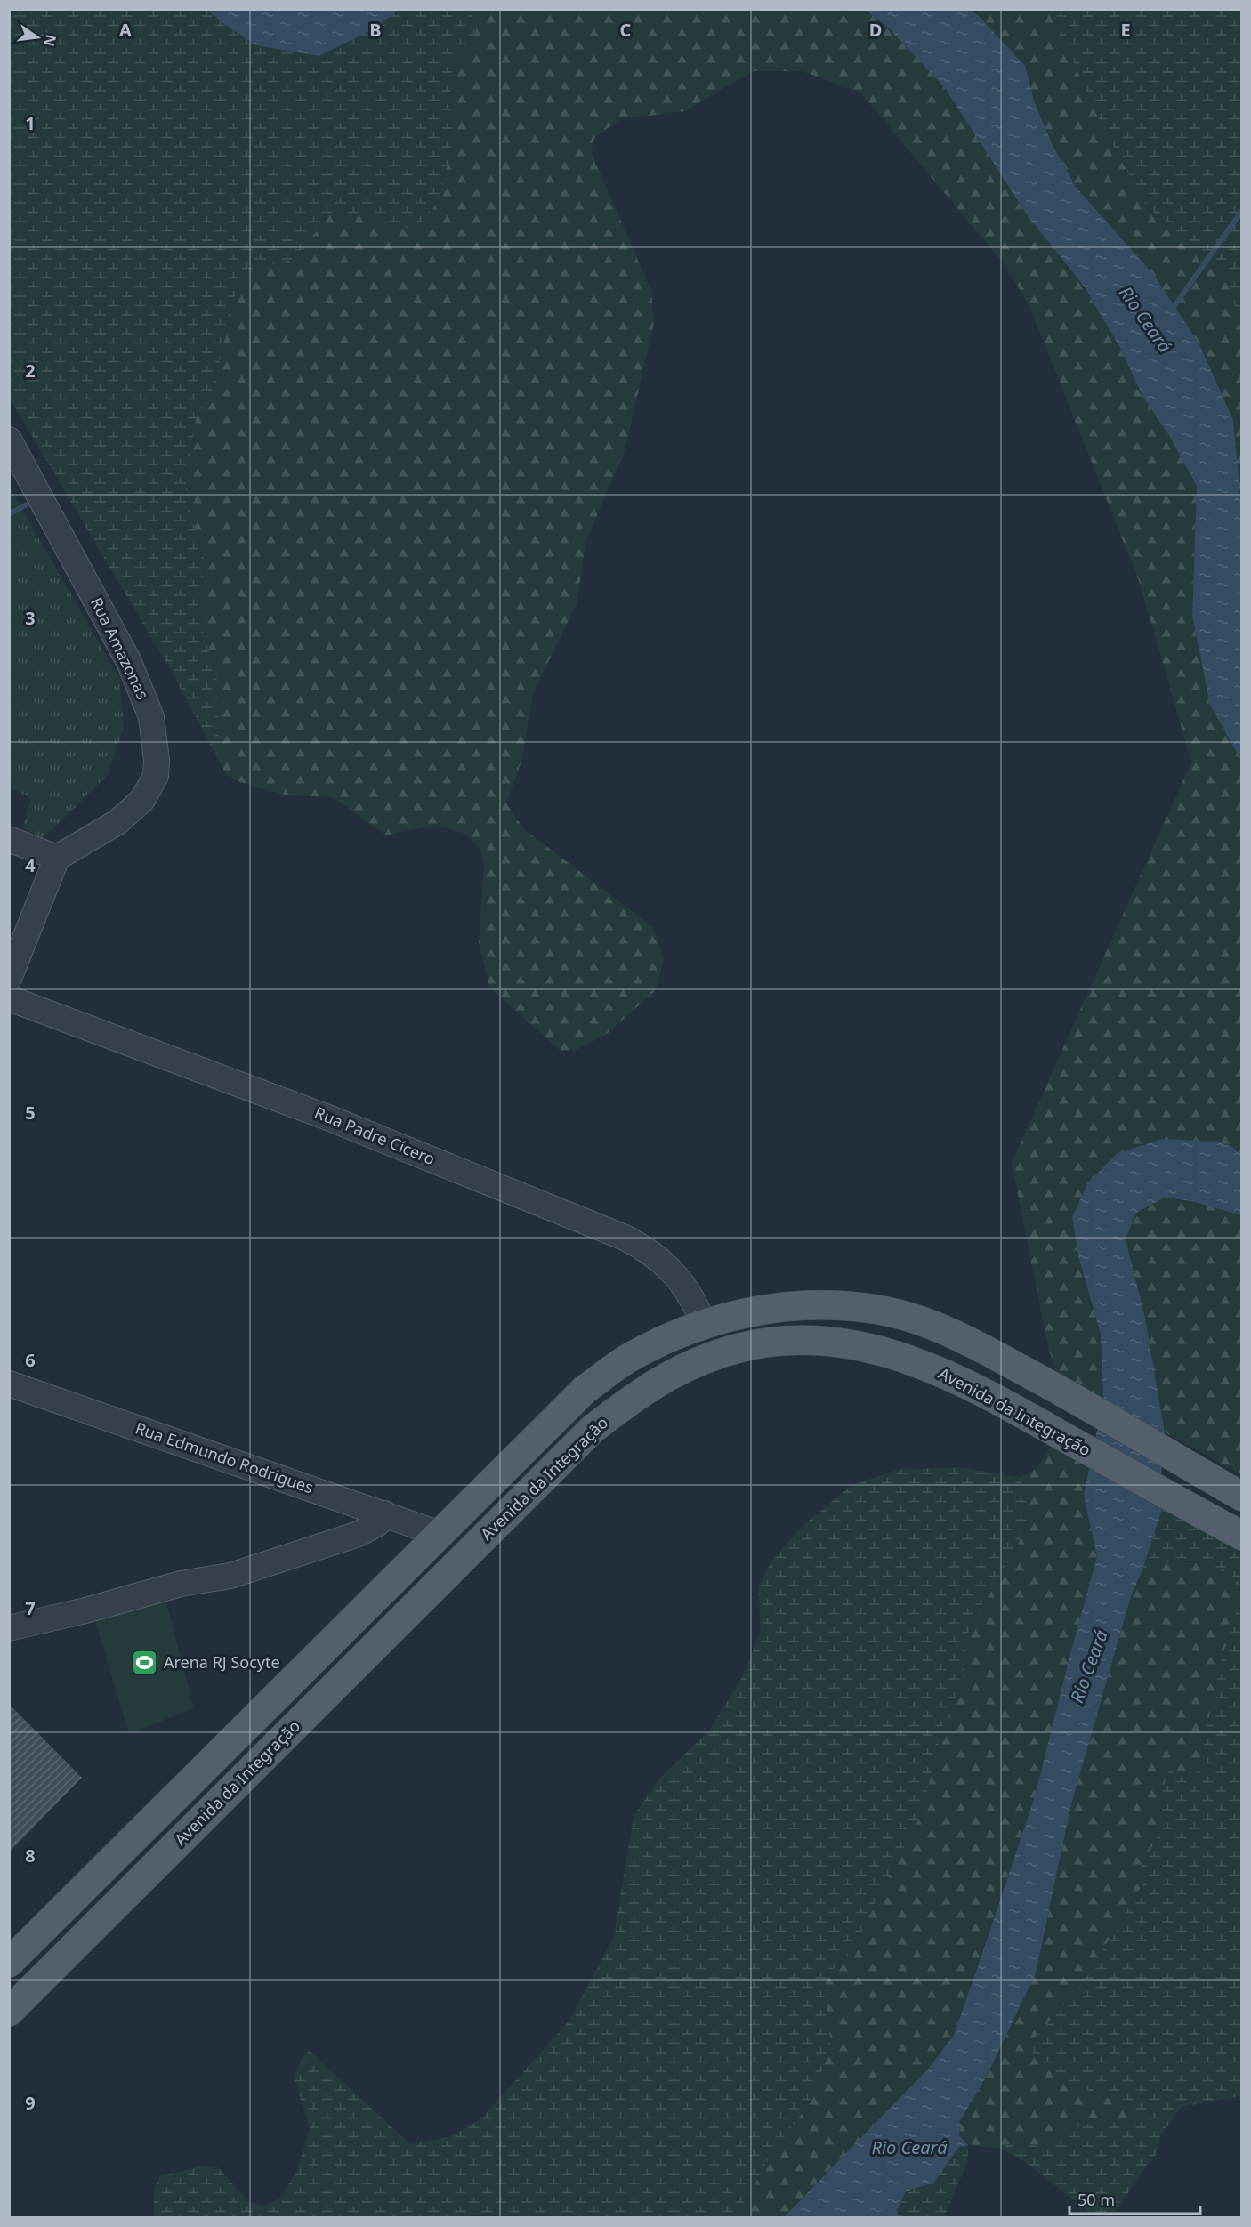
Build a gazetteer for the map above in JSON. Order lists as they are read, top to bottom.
{
  "streets": {
    "main road": ["Avenida da Integração"],
    "street": ["Rua Amazonas", "Rua Padre Cícero", "Rua Edmundo Rodrigues"]
  },
  "water": ["Rio Ceará"],
  "places": {
    "sports": ["Arena RJ Socyte"]
  },
  "scale_bar": "50 m",
  "north": "right",
  "grid": {
    "columns": [
      "A",
      "B",
      "C",
      "D",
      "E"
    ],
    "rows": [
      "1",
      "2",
      "3",
      "4",
      "5",
      "6",
      "7",
      "8",
      "9"
    ]
  }
}
